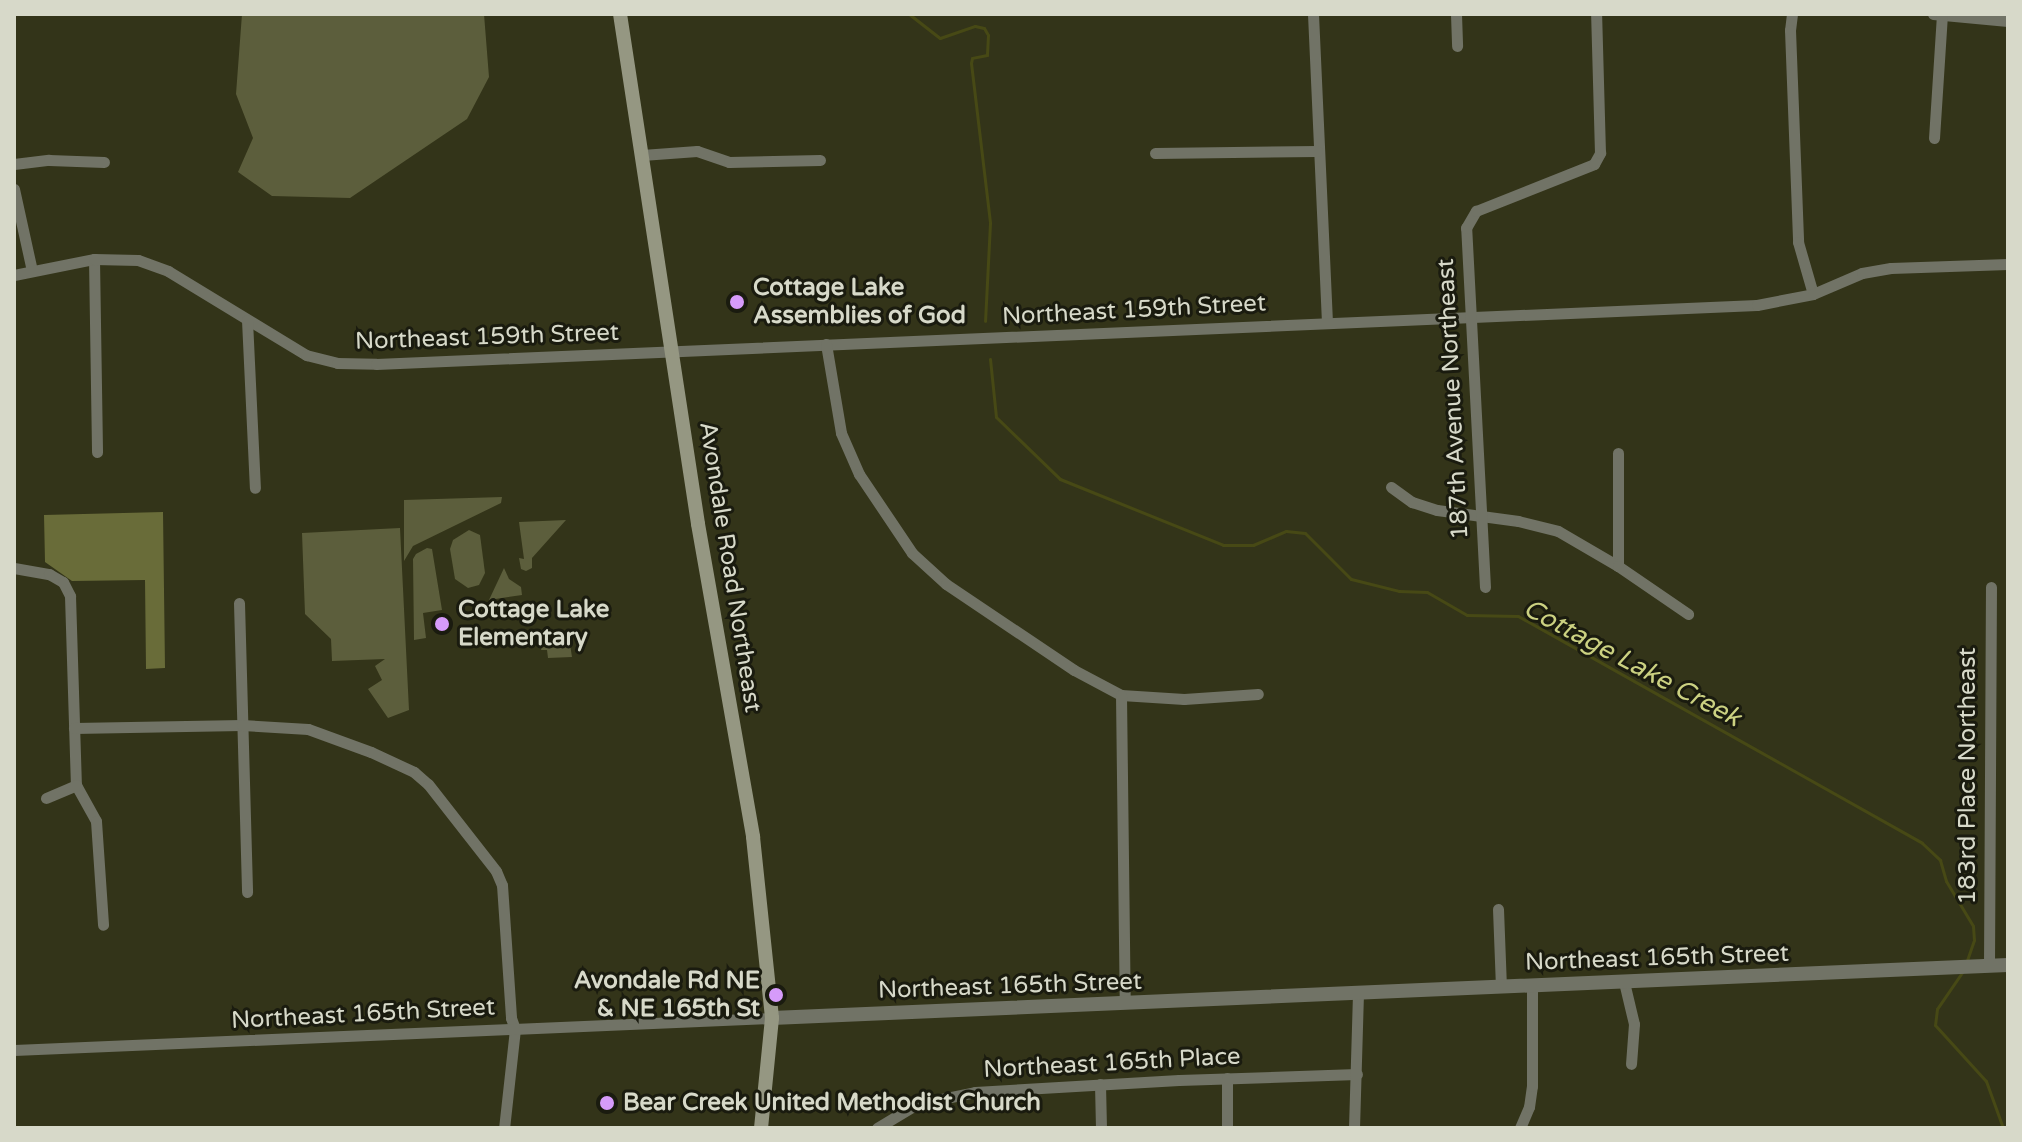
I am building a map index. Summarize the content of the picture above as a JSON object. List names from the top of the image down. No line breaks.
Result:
{"streets":{"main road":["Avondale Road Northeast"],"street":["Northeast 159th Street","187th Avenue Northeast","183rd Place Northeast","Northeast 165th Street","Northeast 165th Place"]},"crossings":[["Northeast 159th Street","187th Avenue Northeast"],["Northeast 159th Street","Avondale Road Northeast"],["Avondale Road Northeast","Northeast 165th Street"],["183rd Place Northeast","Northeast 165th Street"]],"water":["Cottage Lake Creek"],"places":["Cottage Lake Assemblies of God","Cottage Lake Elementary","Avondale Rd NE & NE 165th St","Bear Creek United Methodist Church"]}
